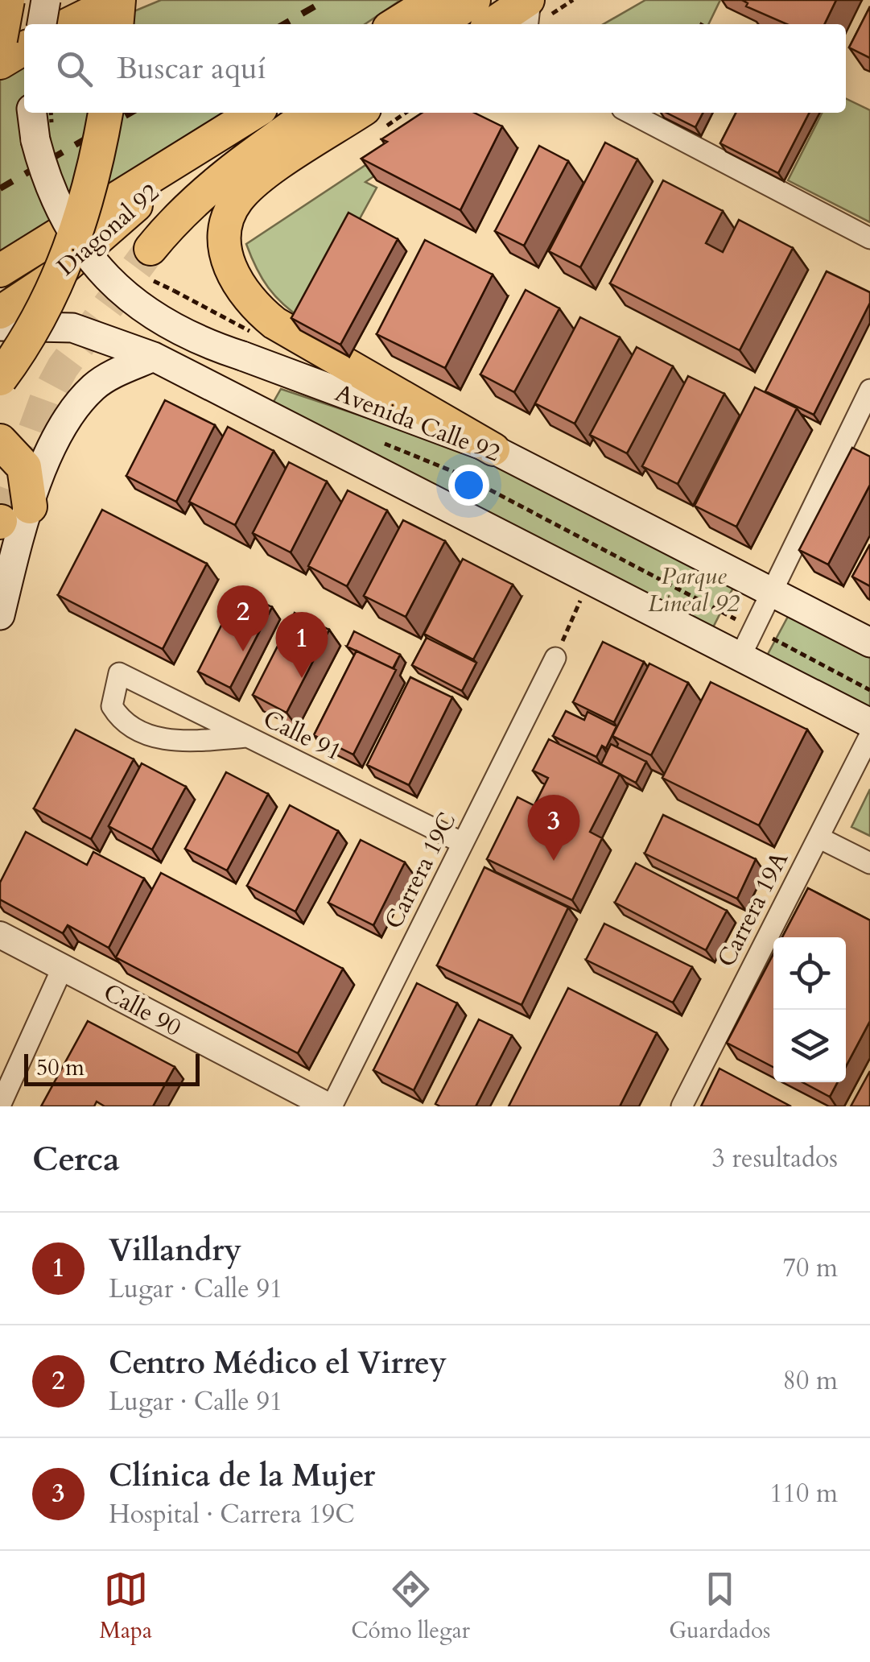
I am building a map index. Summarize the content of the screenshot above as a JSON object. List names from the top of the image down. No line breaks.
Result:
{"streets":{"main road":["Diagonal 92","Avenida Calle 92"],"street":["Calle 91","Carrera 19C","Carrera 19A","Calle 90"]},"crossings":[["Calle 91","Carrera 19C"],["Carrera 19C","Calle 90"]],"parks":["Parque Lineal 92"],"scale_bar":"50 m","page":{"search":"Buscar aquí","pins":["2","1","3"],"scale":"50 m","heading":["Cerca","3 resultados"],"list":[{"mark":"1","name":"Villandry","note":"Lugar · Calle 91","value":"70 m"},{"mark":"2","name":"Centro Médico el Virrey","note":"Lugar · Calle 91","value":"80 m"},{"mark":"3","name":"Clínica de la Mujer","note":"Hospital · Carrera 19C","value":"110 m"}],"nav":["Mapa","Cómo llegar","Guardados"]}}
